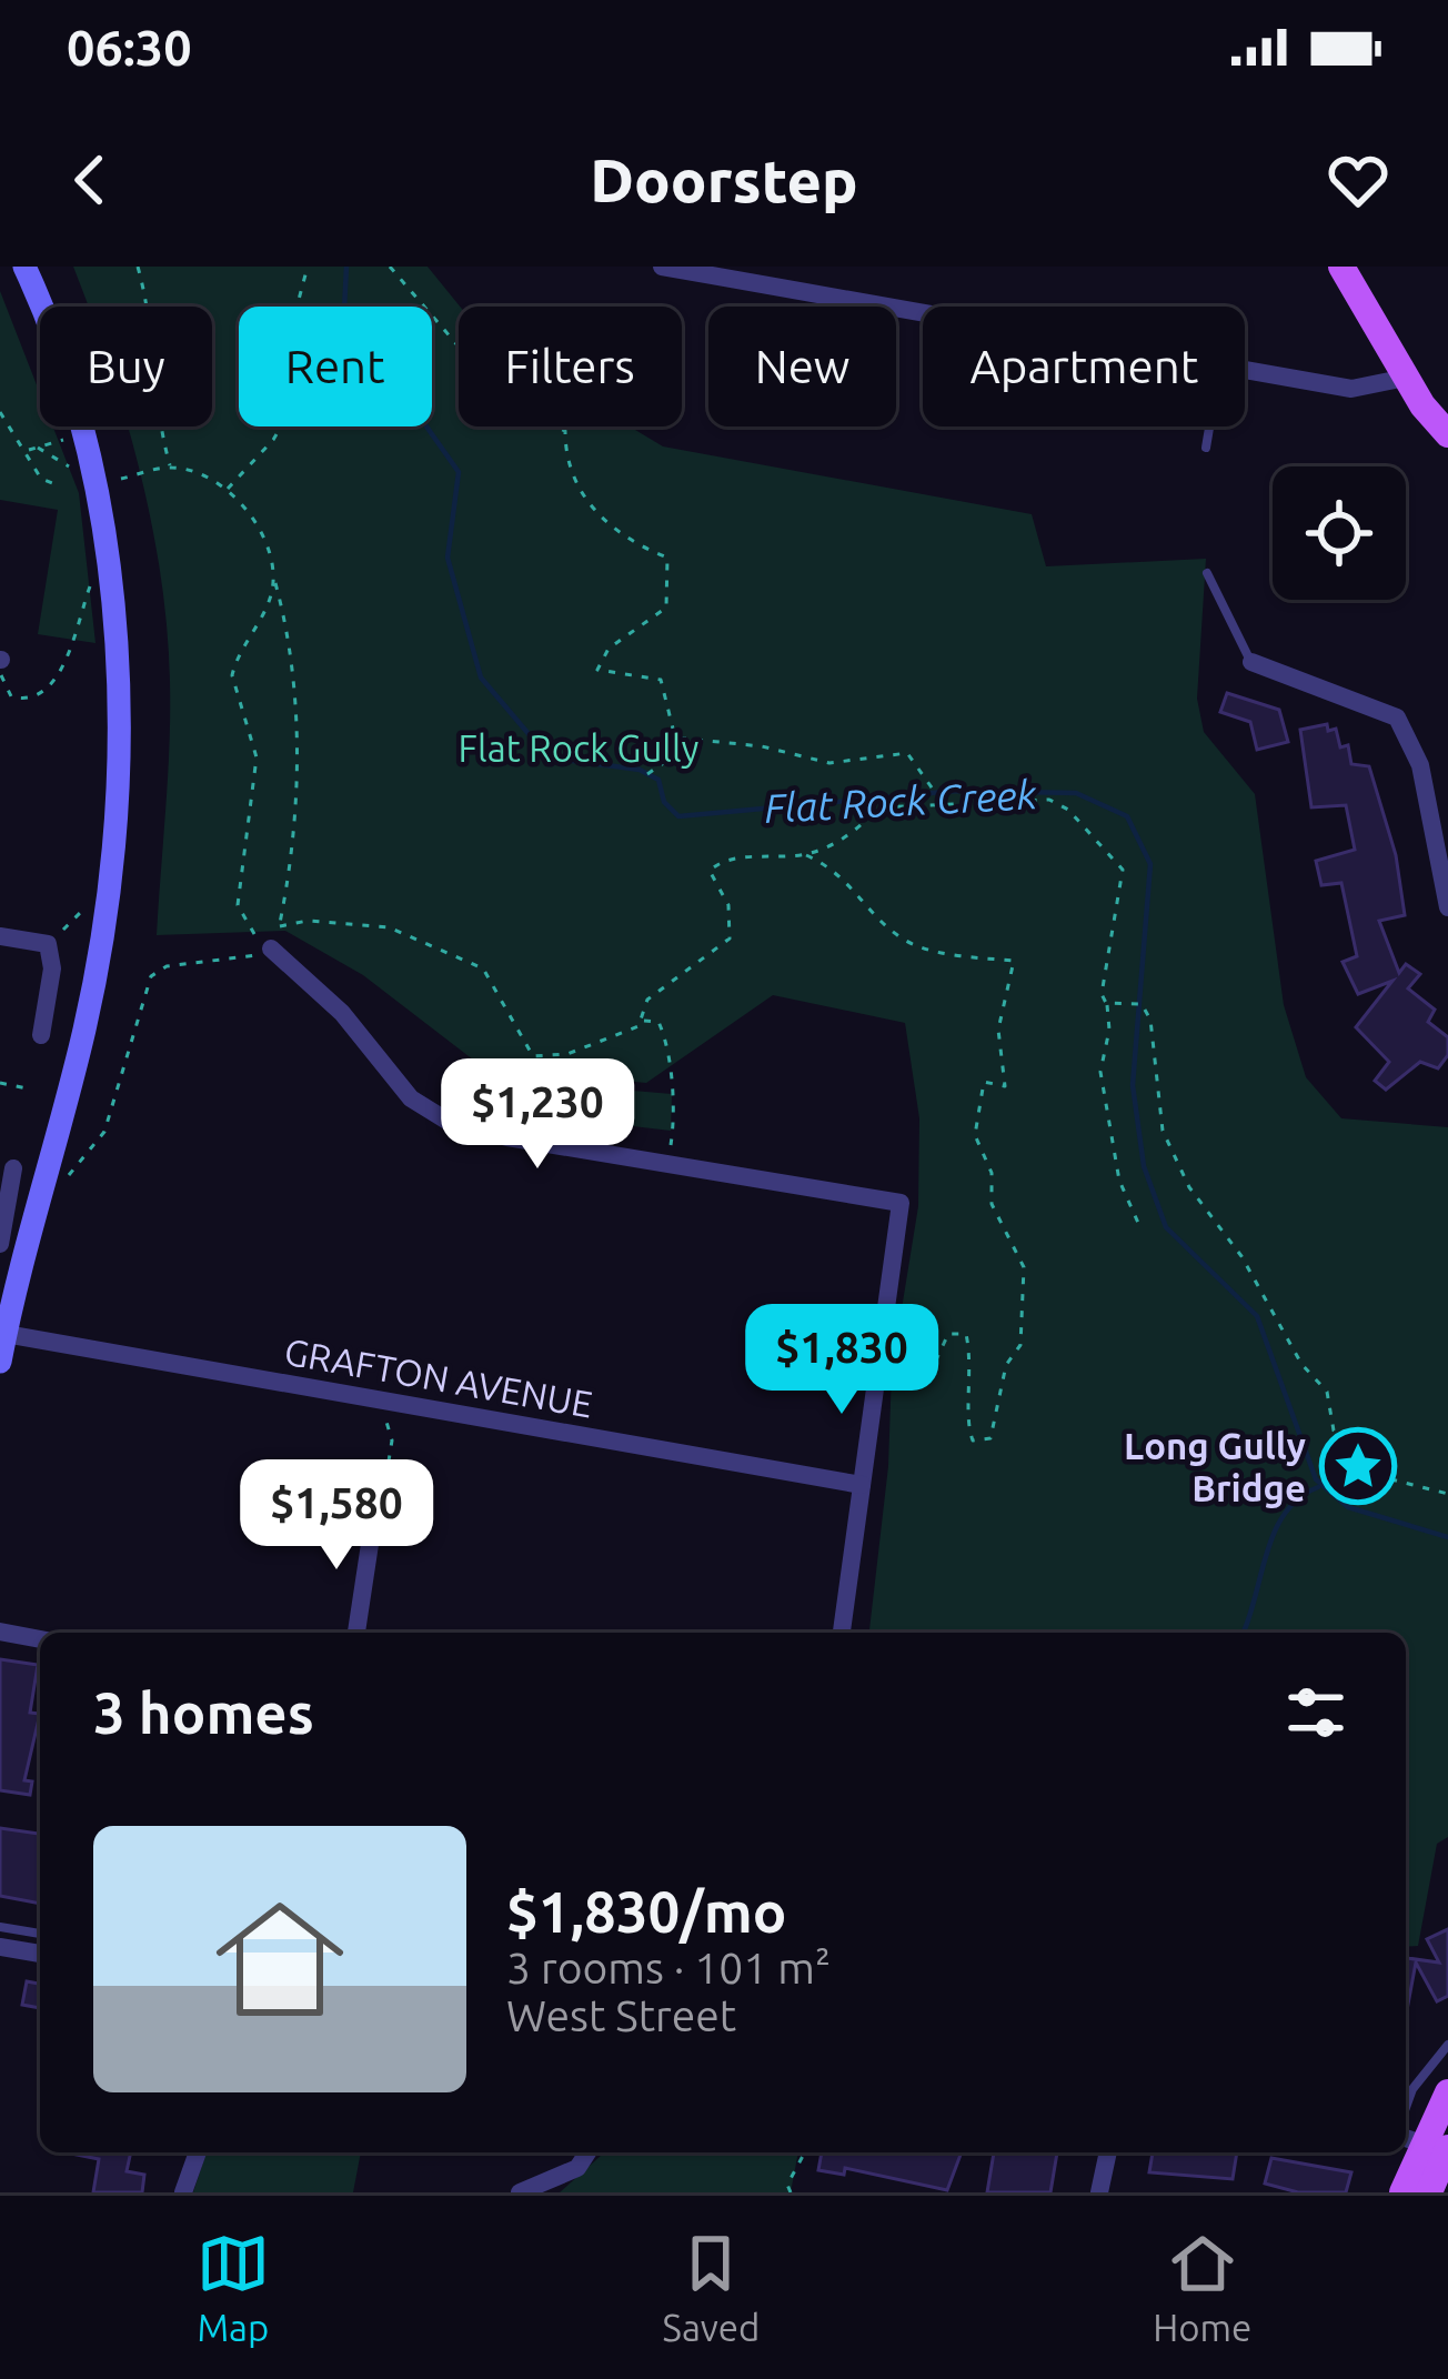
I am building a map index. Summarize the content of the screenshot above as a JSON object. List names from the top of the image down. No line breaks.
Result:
{"streets":{"street":["GRAFTON AVENUE"]},"water":["Flat Rock Creek"],"parks":["Flat Rock Gully"],"places":{"place":["Long Gully Bridge"]},"page":{"status":"06:30","header":"Doorstep","chip":["Buy","Rent","Filters","New","Apartment"],"price":["$1,230","$1,830","$1,580"],"heading":"3 homes","list":[{"name":"$1,830/mo","note":"3 rooms · 101 m² · West Street"}],"tabs":["Map","Saved","Home"]}}
